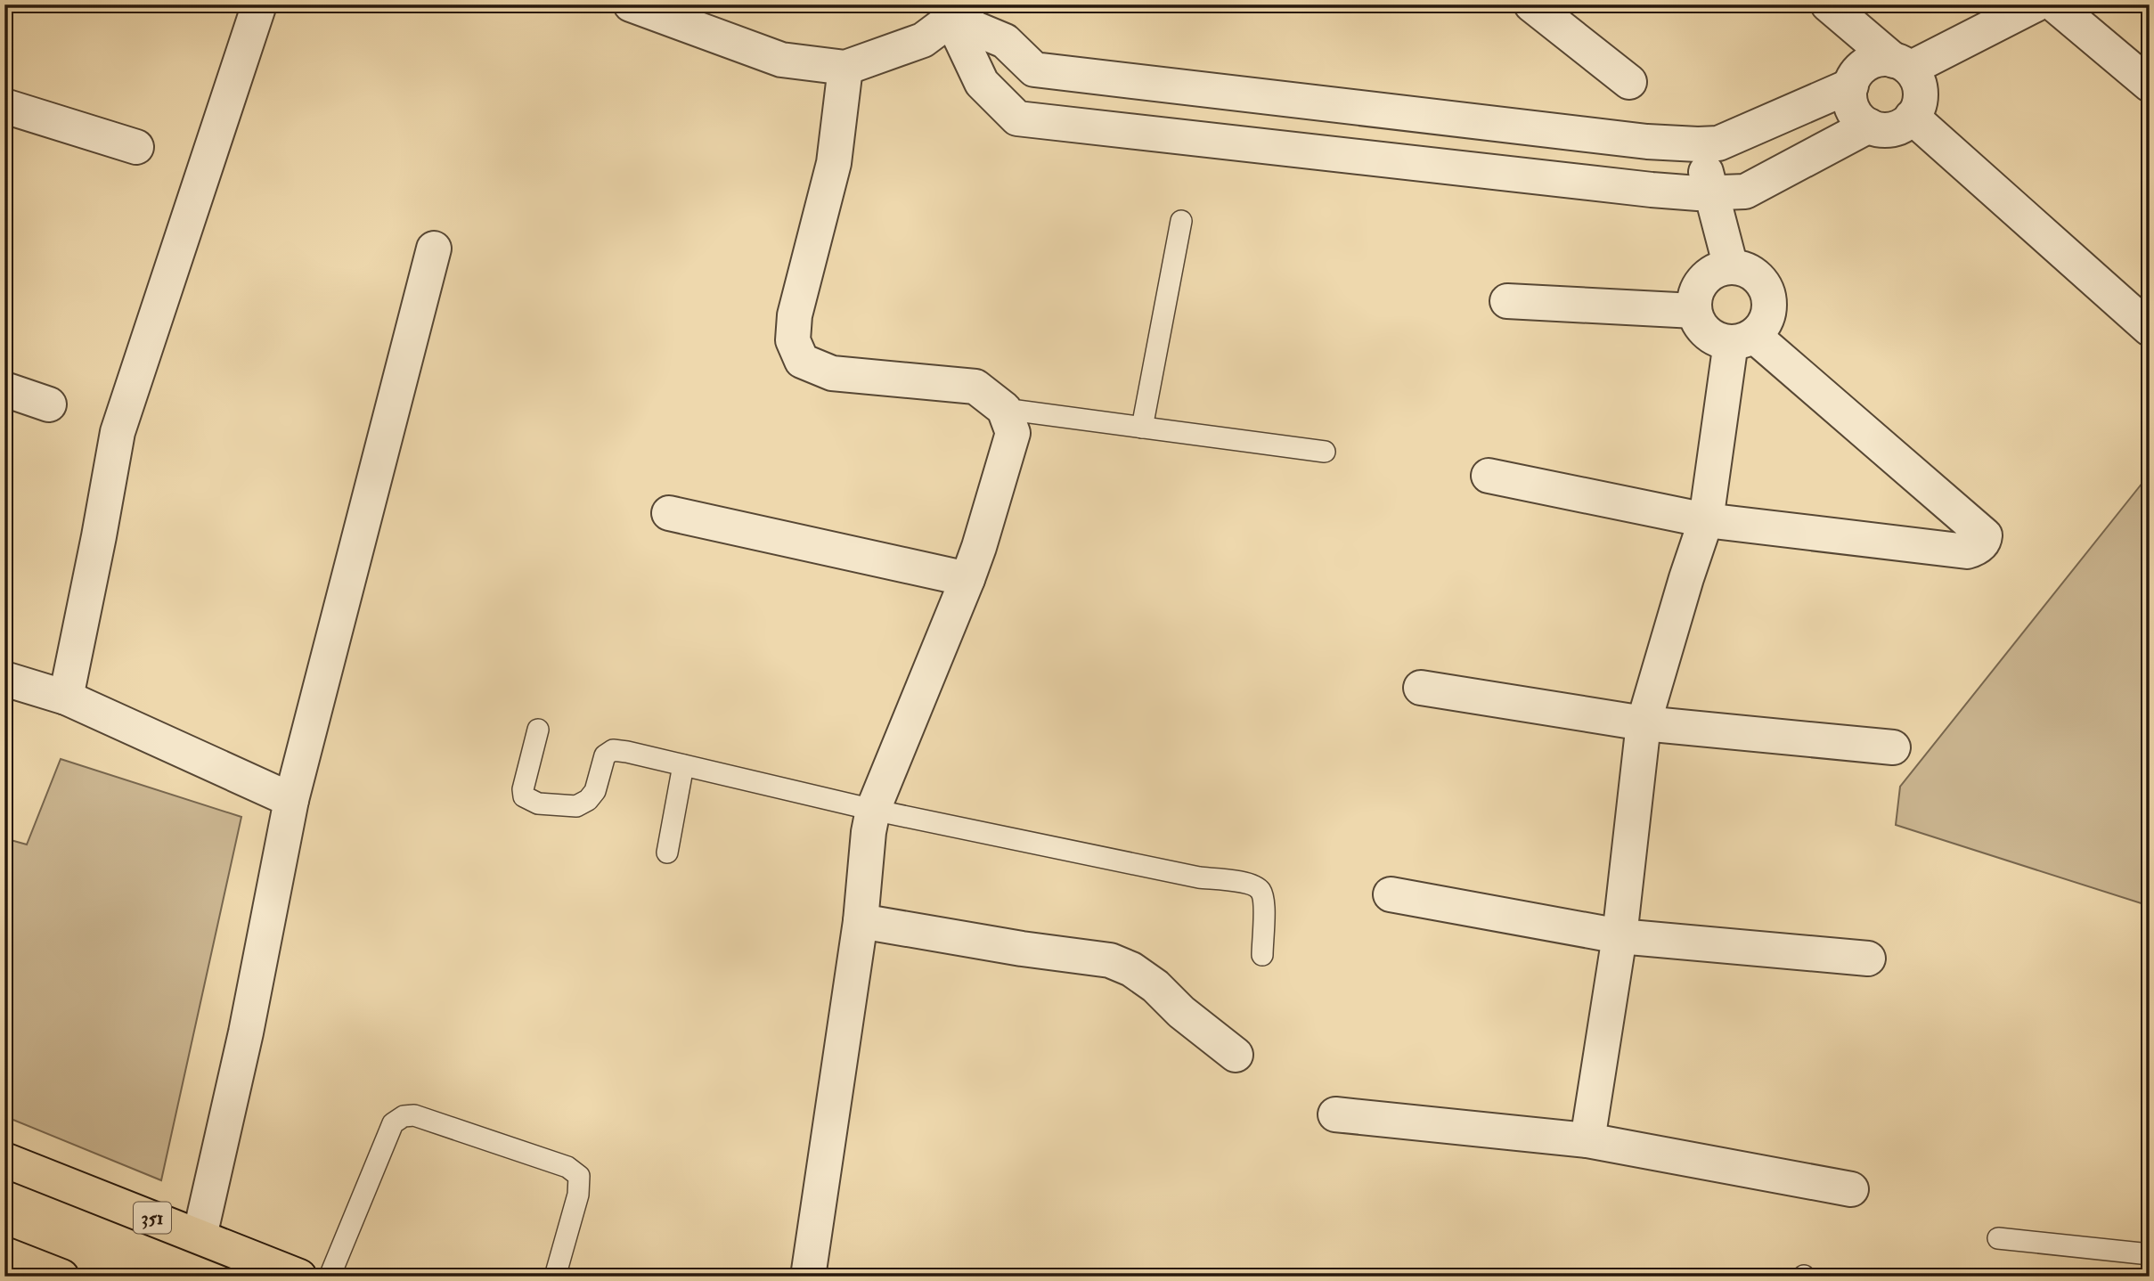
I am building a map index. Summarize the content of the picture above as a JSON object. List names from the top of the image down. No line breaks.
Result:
{"streets":{"main road":["351"]}}
